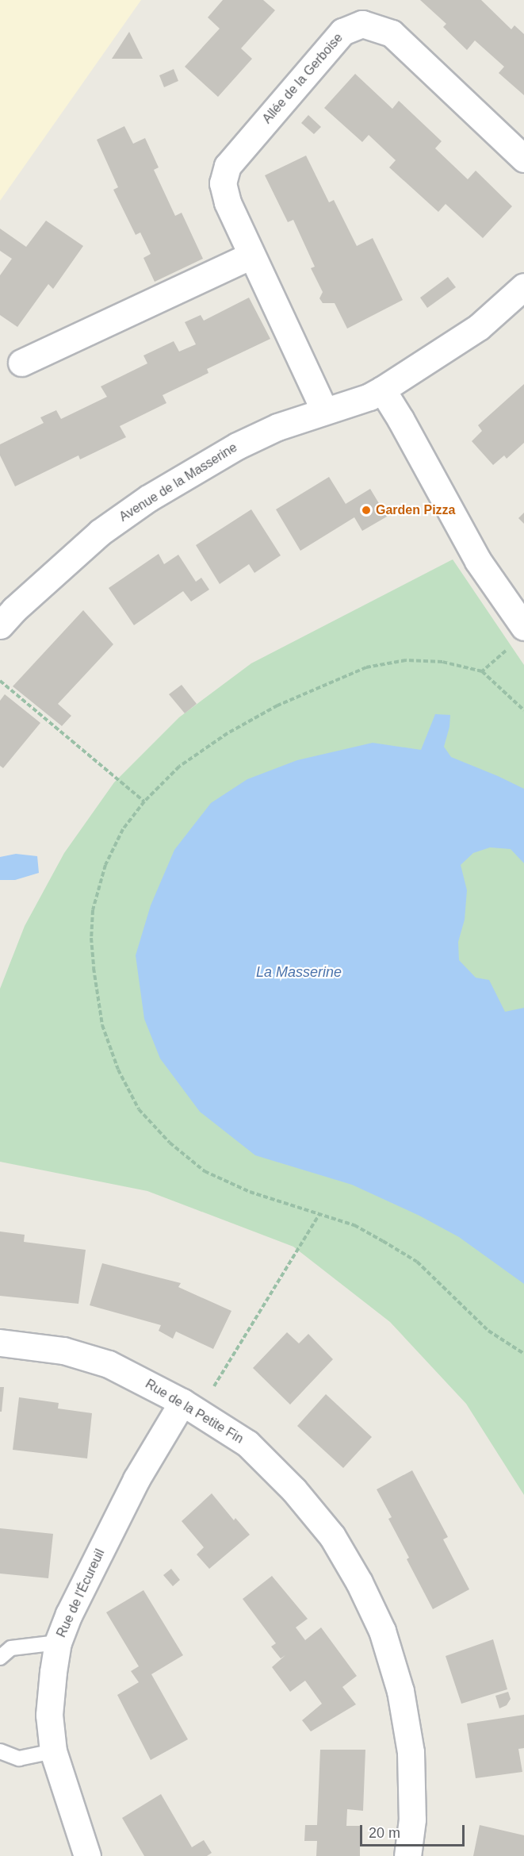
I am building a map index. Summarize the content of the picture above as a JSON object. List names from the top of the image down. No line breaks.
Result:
{"streets":{"street":["Allée de la Gerboise","Avenue de la Masserine","Rue de la Petite Fin","Rue de l'Écureuil"]},"crossings":[["Allée de la Gerboise","Avenue de la Masserine"],["Rue de la Petite Fin","Rue de l'Écureuil"]],"water":["La Masserine"],"places":["Garden Pizza"],"scale_bar":"20 m"}
